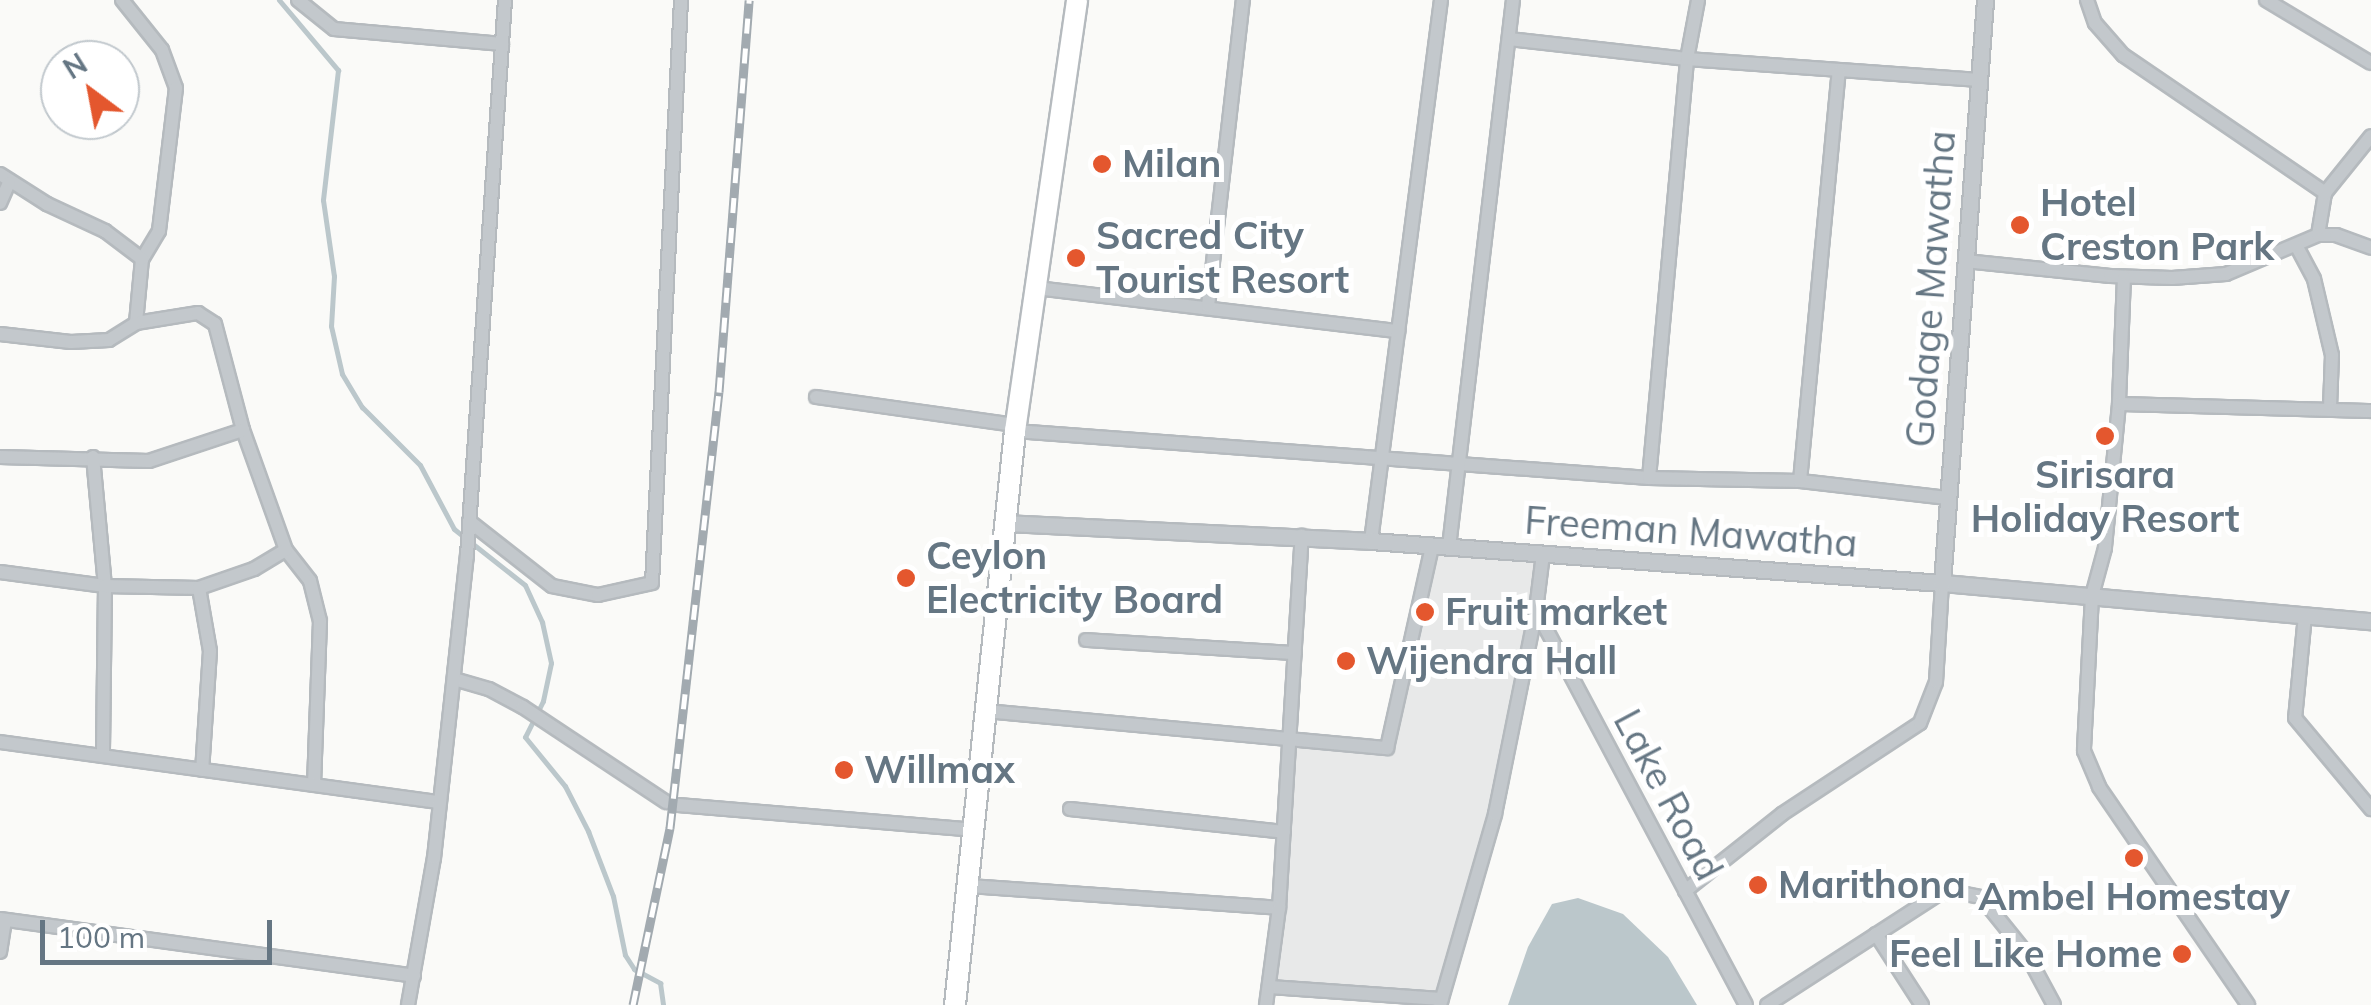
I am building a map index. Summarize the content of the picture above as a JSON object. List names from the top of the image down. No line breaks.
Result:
{"streets":{"street":["Godage Mawatha","Freeman Mawatha","Lake Road"]},"crossings":[["Godage Mawatha","Freeman Mawatha"]],"places":["Milan","Hotel Creston Park","Sacred City Tourist Resort","Sirisara Holiday Resort","Ceylon Electricity Board","Fruit market","Wijendra Hall","Willmax","Ambel Homestay","Marithona","Feel Like Home"],"scale_bar":"100 m","north":"top left"}
